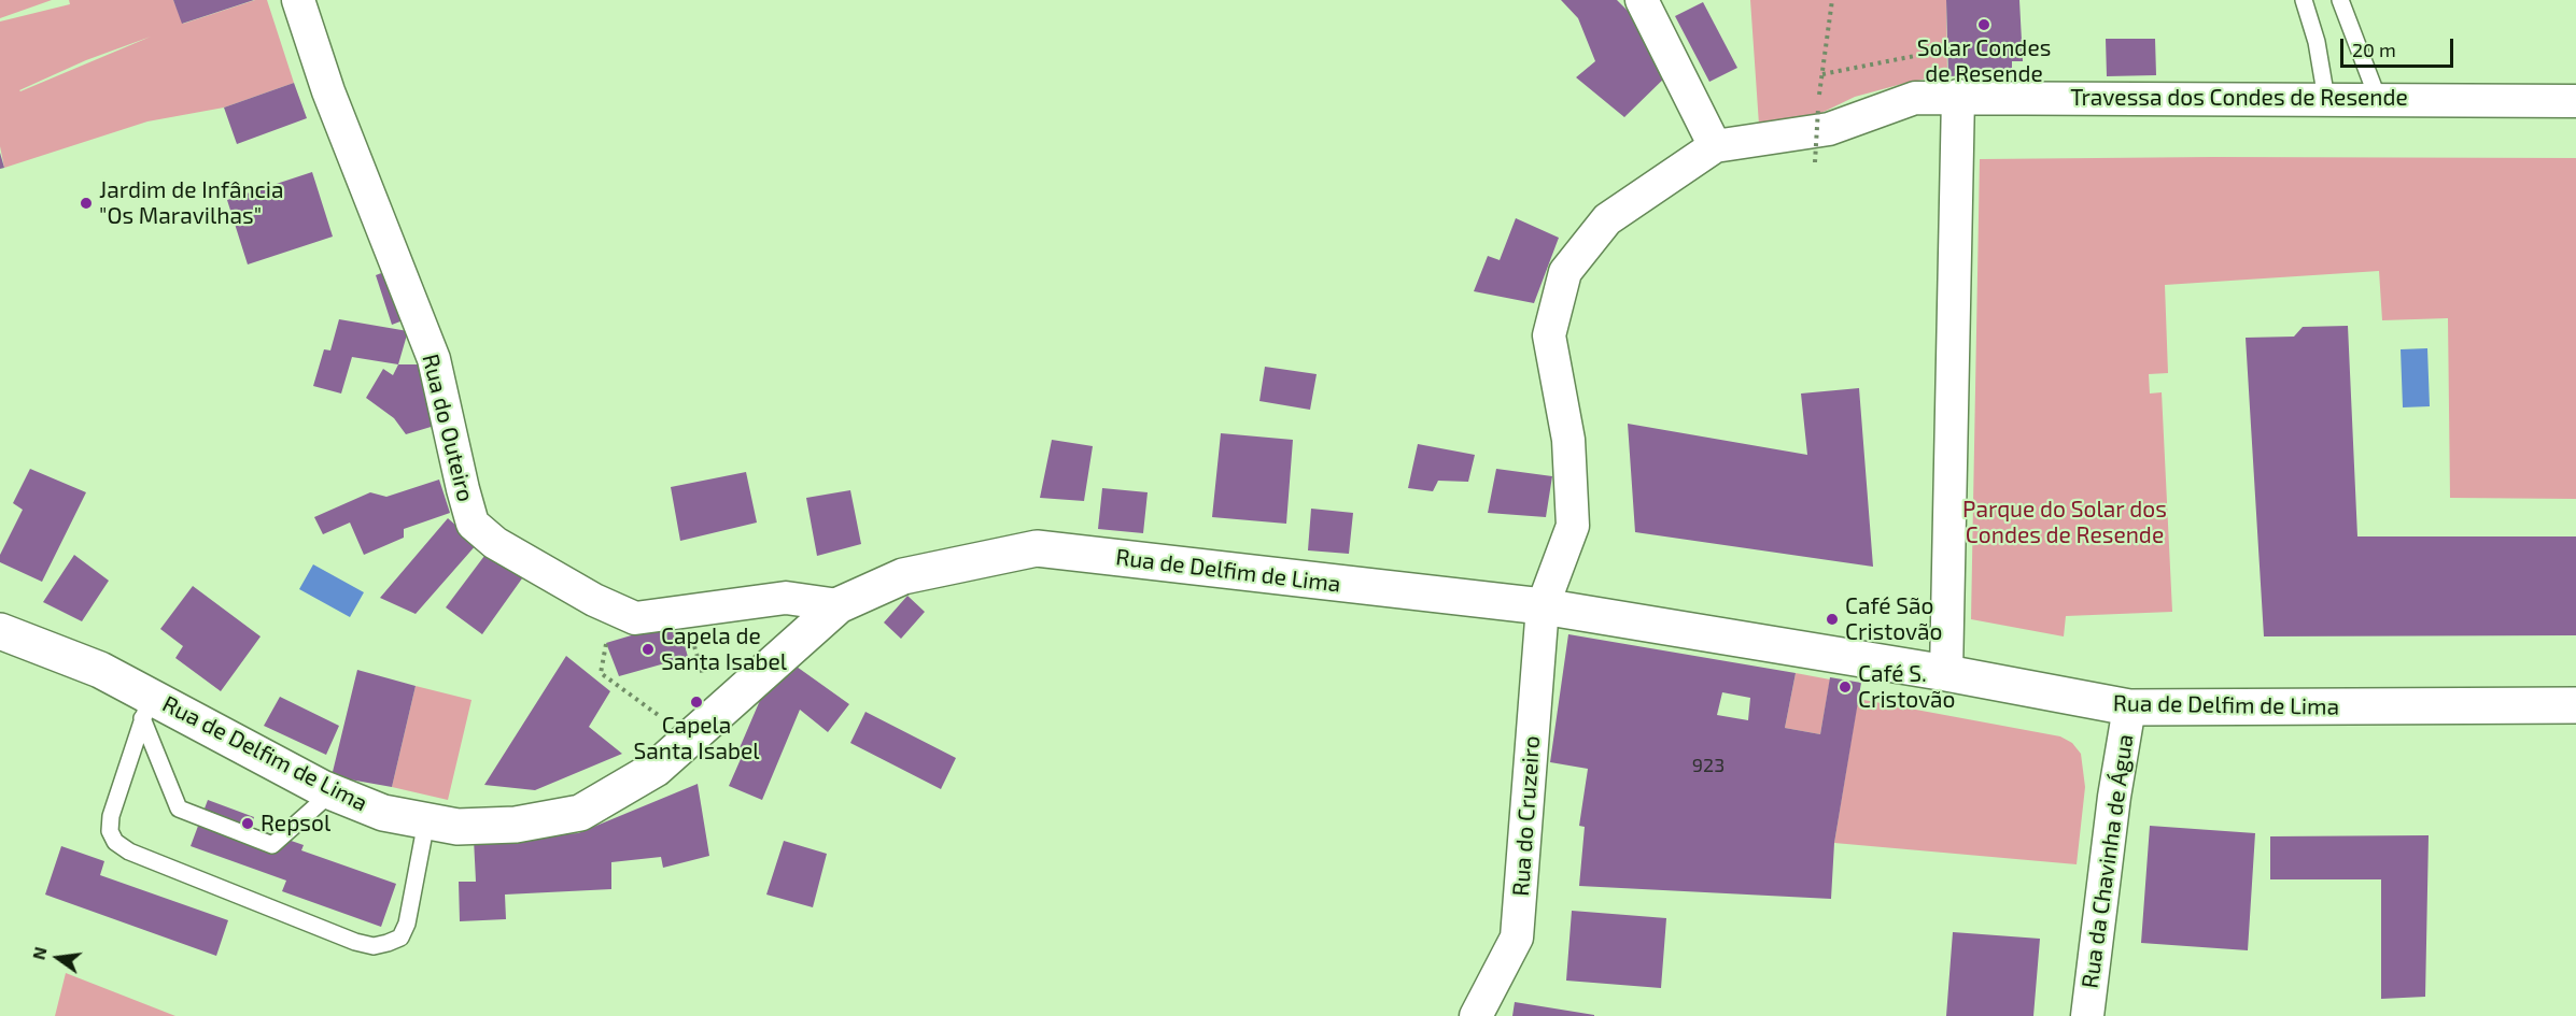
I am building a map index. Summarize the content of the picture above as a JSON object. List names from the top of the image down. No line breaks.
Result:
{"streets":{"main road":["Rua de Delfim de Lima"],"street":["Travessa dos Condes de Resende","Rua do Outeiro","Rua do Cruzeiro","Rua da Chavinha de Água"]},"crossings":[["Travessa dos Condes de Resende","Rua do Cruzeiro"],["Rua do Outeiro","Rua de Delfim de Lima"],["Rua de Delfim de Lima","Rua do Cruzeiro"],["Rua de Delfim de Lima","Rua da Chavinha de Água"]],"parks":["Parque do Solar dos Condes de Resende"],"places":["Solar Condes de Resende","Jardim de Infância \"Os Maravilhas\"","Café São Cristovão","Capela de Santa Isabel","Café S. Cristovão","Capela Santa Isabel","Repsol"],"house_numbers":["923"],"scale_bar":"20 m","north":"left"}
